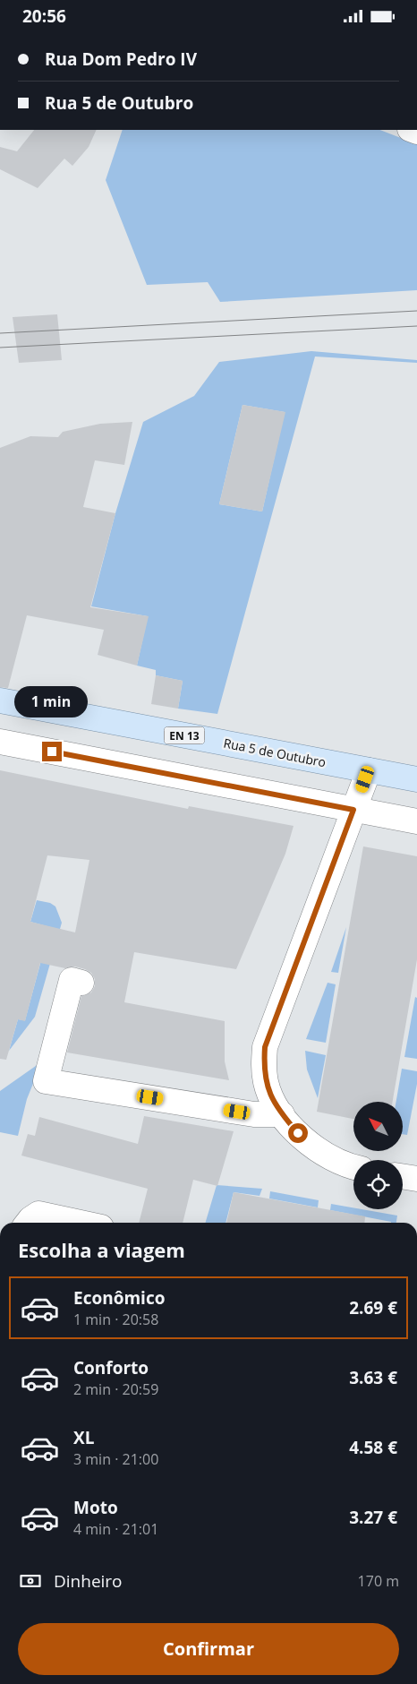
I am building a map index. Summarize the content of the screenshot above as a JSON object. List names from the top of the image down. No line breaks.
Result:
{"streets":{"main road":["EN 13","Rua 5 de Outubro"]},"north":"top left","page":{"status":"20:56","banner":["Rua Dom Pedro IV","Rua 5 de Outubro"],"bubble":"1 min","heading":"Escolha a viagem","list":[{"name":"Econômico","note":"1 min · 20:58","value":"2.69 €"},{"name":"Conforto","note":"2 min · 20:59","value":"3.63 €"},{"name":"XL","note":"3 min · 21:00","value":"4.58 €"},{"name":"Moto","note":"4 min · 21:01","value":"3.27 €"}],"pay":["Dinheiro","170 m"],"buttons":"Confirmar"}}
